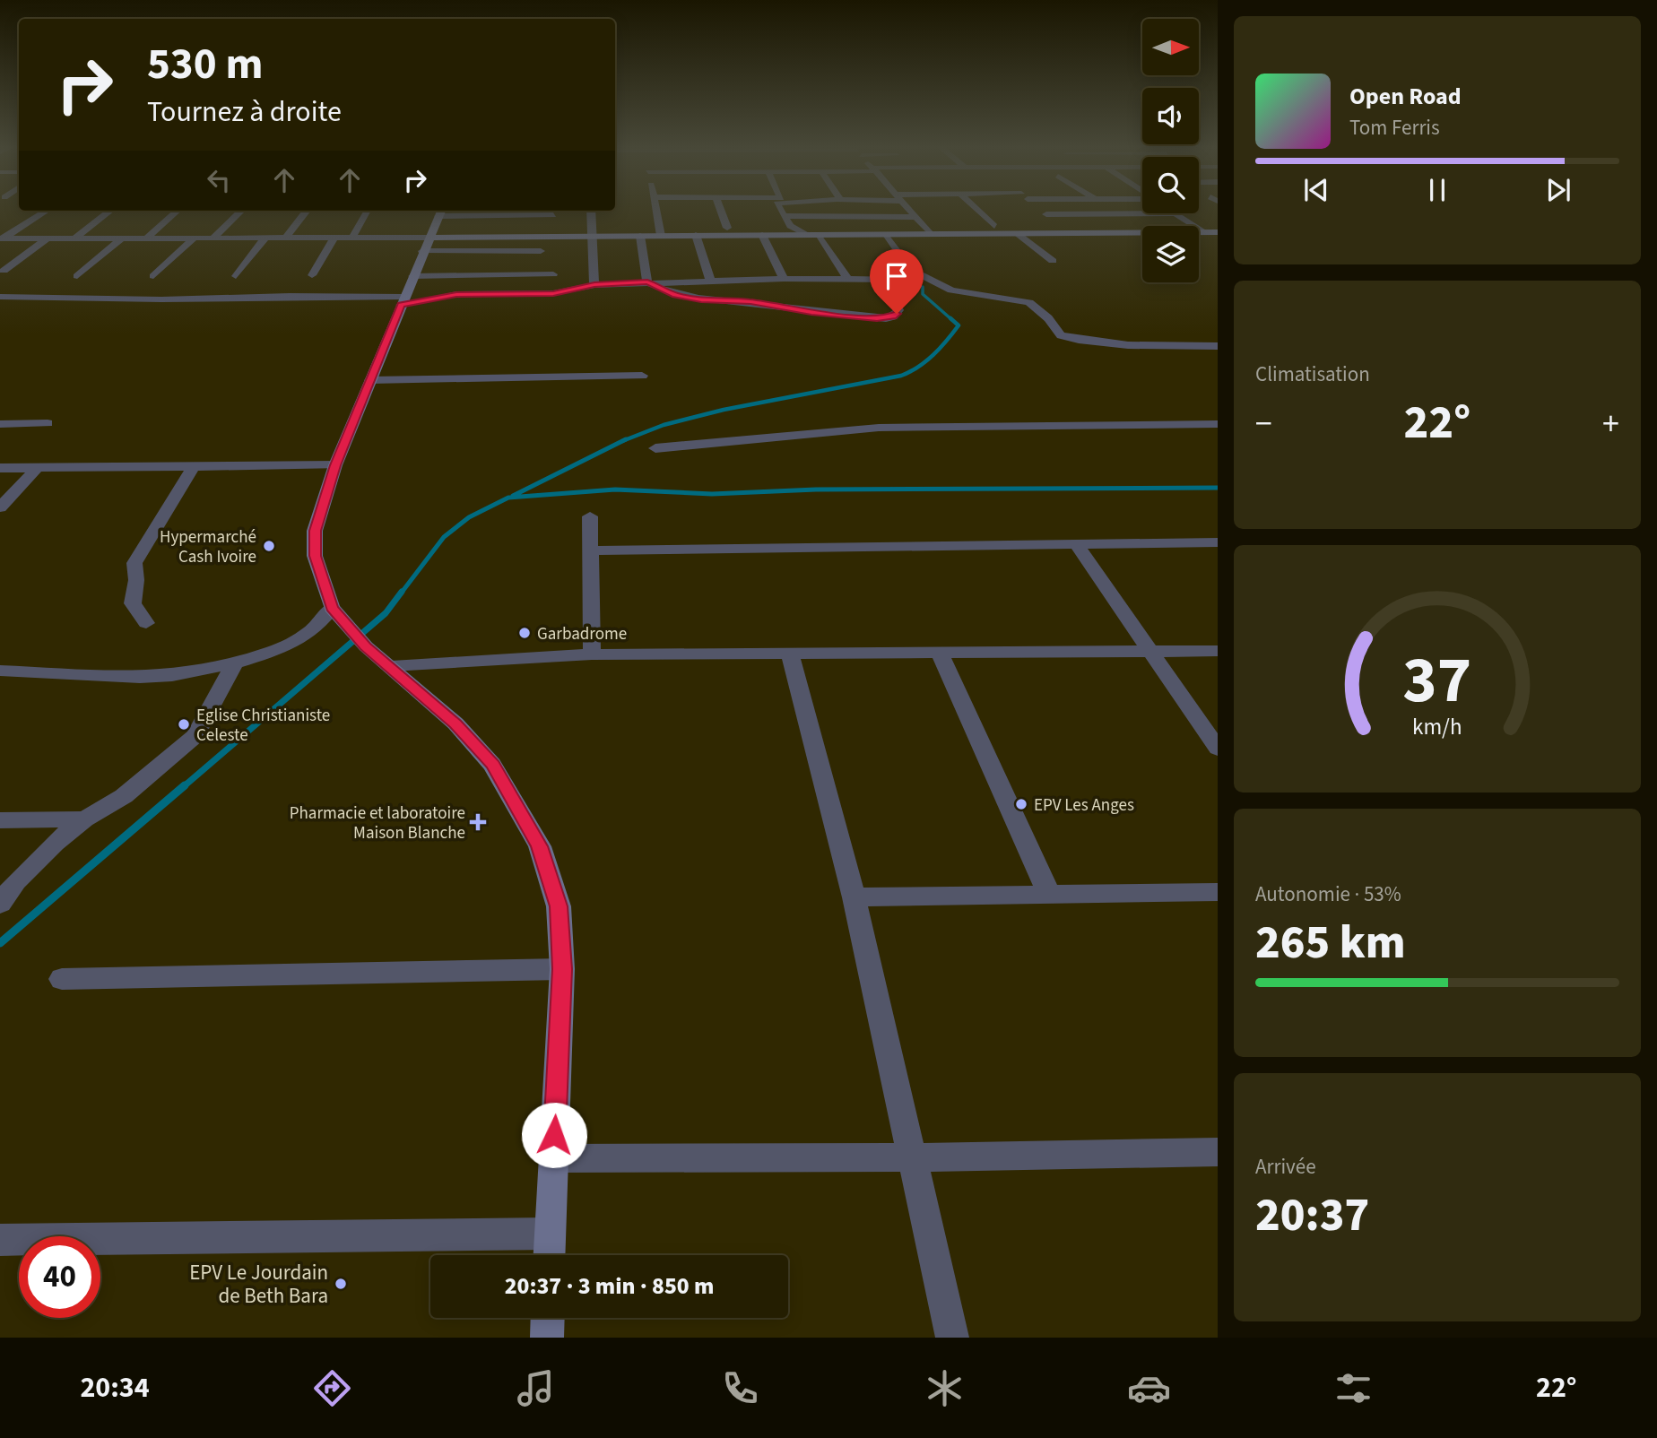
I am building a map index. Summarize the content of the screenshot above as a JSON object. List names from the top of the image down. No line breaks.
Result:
{"places":{"other":["Hypermarché Cash Ivoire","Garbadrome","Eglise Christianiste Celeste","EPV Les Anges","EPV Le Jourdain de Beth Bara"],"health":["Pharmacie et laboratoire Maison Blanche"]},"north":"right","page":{"turn":["530 m","Tournez à droite"],"song":["Open Road","Tom Ferris"],"tile":["Climatisation",["Autonomie · 53%","265 km"],["Arrivée","20:37"]],"heat":["−","22°","+"],"limit":"40","trip":"20:37 · 3 min · 850 m","tabs":["20:34","22°"],"gauge":["37","km/h"]}}
